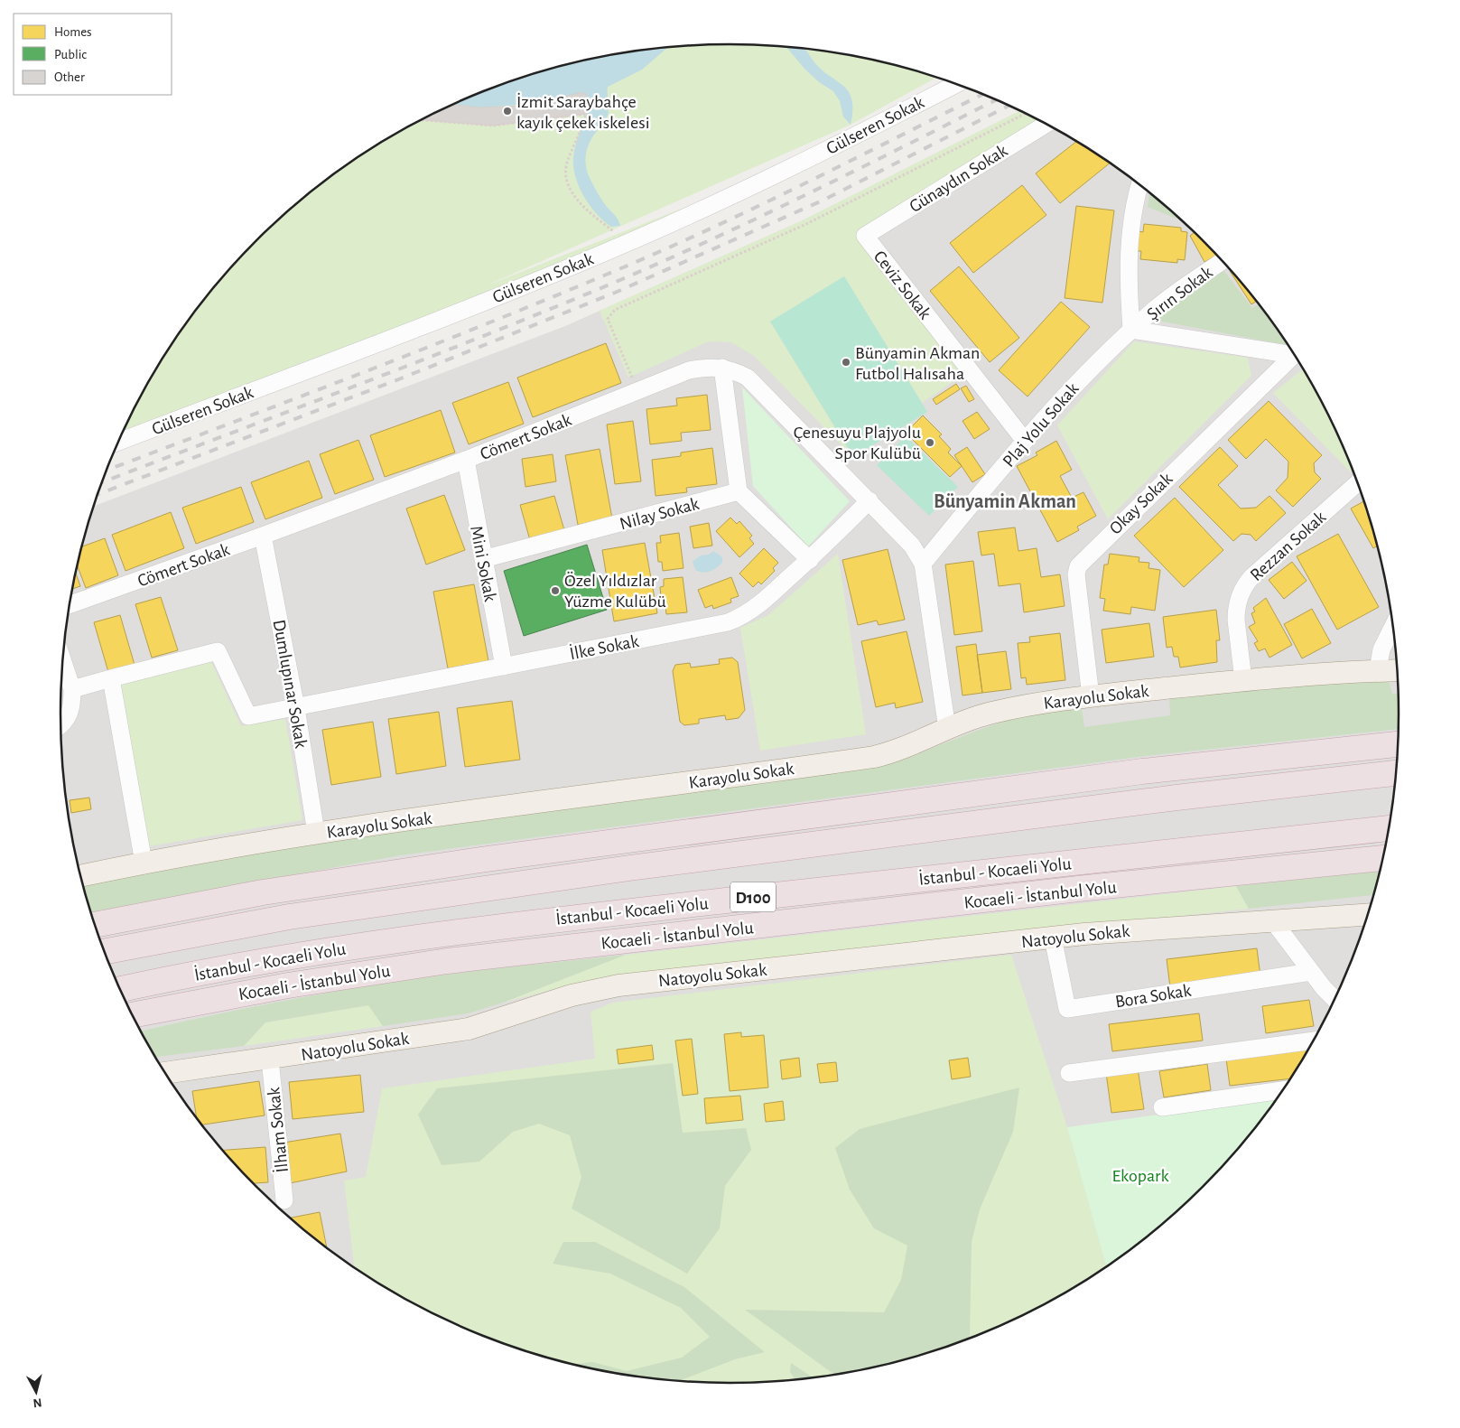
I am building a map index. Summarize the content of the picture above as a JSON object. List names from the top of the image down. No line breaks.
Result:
{"streets":{"highway":["İstanbul - Kocaeli Yolu","Kocaeli - İstanbul Yolu","D100"],"main road":["Karayolu Sokak","Natoyolu Sokak"],"street":["Gülseren Sokak","Günaydın Sokak","Ceviz Sokak","Şırın Sokak","Plaj Yolu Sokak","Cömert Sokak","Okay Sokak","Nilay Sokak","Rezzan Sokak","Mini Sokak","İlke Sokak","Dumlupınar Sokak","Bora Sokak","İlham Sokak"]},"crossings":[["Günaydın Sokak","Ceviz Sokak"],["Ceviz Sokak","Plaj Yolu Sokak"],["Şırın Sokak","Plaj Yolu Sokak"],["Plaj Yolu Sokak","Cömert Sokak"],["Cömert Sokak","Mini Sokak"],["Cömert Sokak","İlke Sokak"],["Cömert Sokak","Dumlupınar Sokak"],["Okay Sokak","Karayolu Sokak"],["Nilay Sokak","Mini Sokak"],["Rezzan Sokak","Karayolu Sokak"],["Mini Sokak","İlke Sokak"],["İlke Sokak","Dumlupınar Sokak"],["Dumlupınar Sokak","Karayolu Sokak"],["Natoyolu Sokak","Bora Sokak"],["Natoyolu Sokak","İlham Sokak"]],"districts":["Bünyamin Akman"],"parks":["Ekopark"],"places":["İzmit Saraybahçe kayık çekek iskelesi","Bünyamin Akman Futbol Halısaha","Çenesuyu Plajyolu Spor Kulübü","Özel Yıldızlar Yüzme Kulübü"],"legend":["Homes","Public","Other"],"north":"bottom"}
